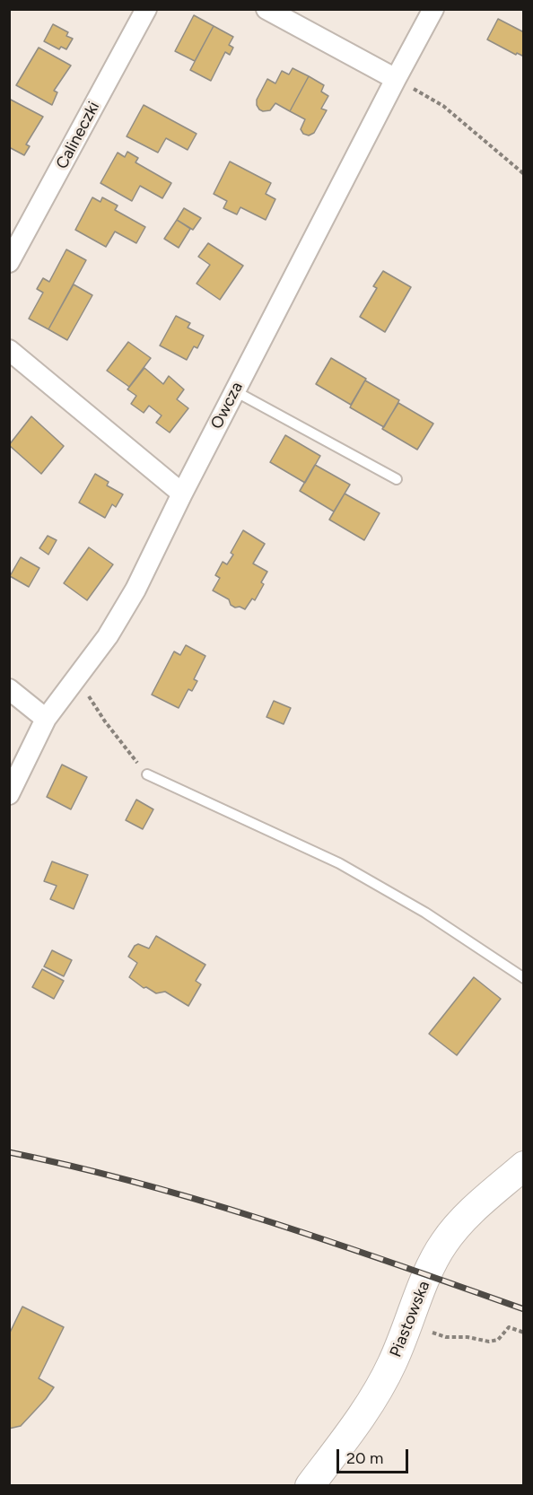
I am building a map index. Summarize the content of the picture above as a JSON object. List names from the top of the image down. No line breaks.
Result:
{"streets":{"street":["Calineczki","Owcza","Piastowska"]},"scale_bar":"20 m"}
